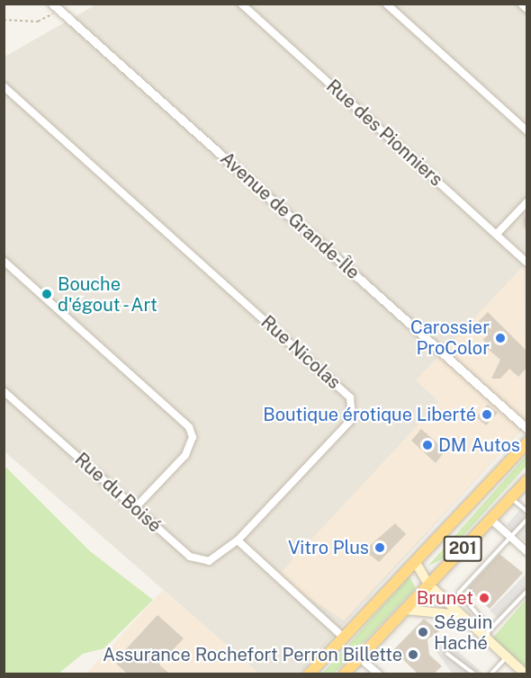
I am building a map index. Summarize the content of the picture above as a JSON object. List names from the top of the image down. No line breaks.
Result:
{"streets":{"highway":["201"],"street":["Rue des Pionniers","Avenue de Grande-Île","Rue Nicolas","Rue du Boisé"]},"crossings":[["Rue Nicolas","Rue du Boisé"]],"places":["Bouche d'égout - Art","Carossier ProColor","Boutique érotique Liberté","DM Autos","Vitro Plus","Brunet","Séguin Haché","Assurance Rochefort Perron Billette"]}
